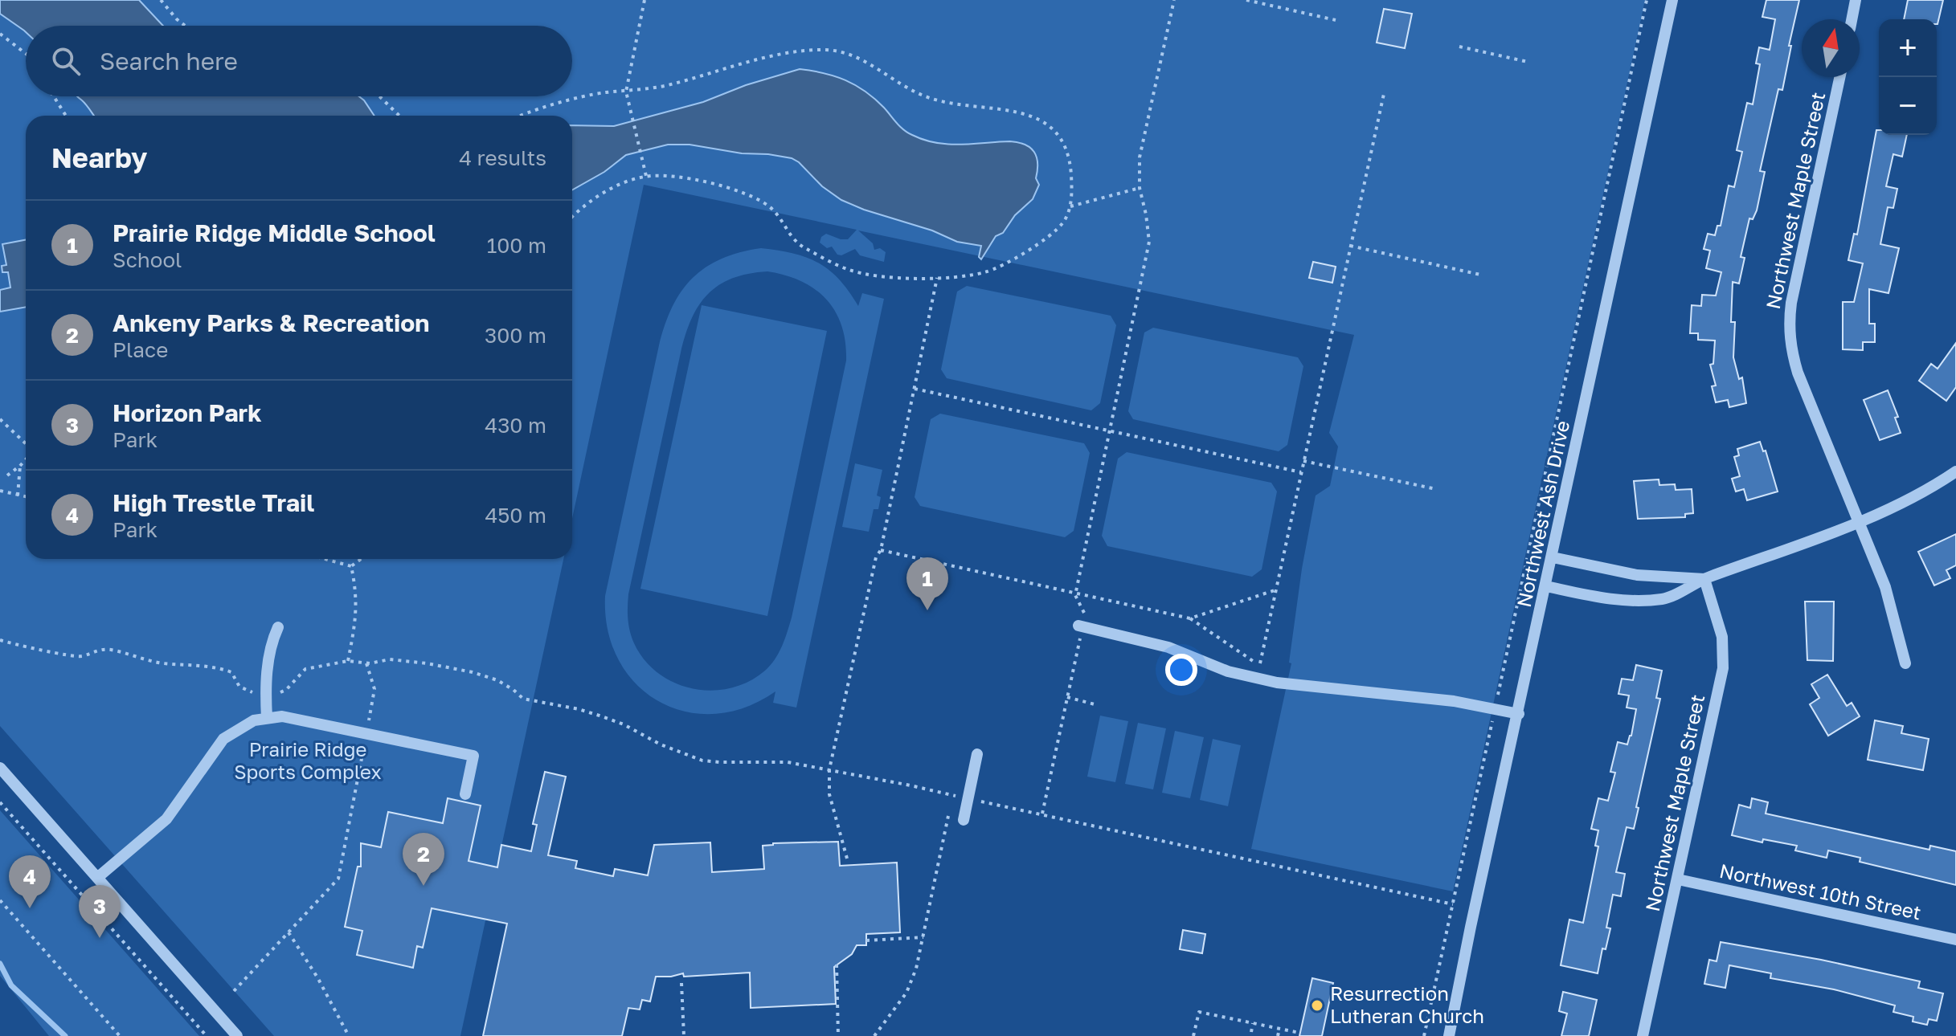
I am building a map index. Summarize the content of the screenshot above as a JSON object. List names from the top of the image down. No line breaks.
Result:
{"streets":{"street":["Northwest Maple Street","Northwest Ash Drive","Northwest 10th Street"]},"crossings":[["Northwest Maple Street","Northwest 10th Street"]],"parks":["Prairie Ridge Sports Complex"],"places":["Resurrection Lutheran Church"],"north":"top","page":{"map_buttons":["+","−"],"search":"Search here","heading":["Nearby","4 results"],"list":[{"mark":"1","name":"Prairie Ridge Middle School","note":"School","value":"100 m"},{"mark":"2","name":"Ankeny Parks & Recreation","note":"Place","value":"300 m"},{"mark":"3","name":"Horizon Park","note":"Park","value":"430 m"},{"mark":"4","name":"High Trestle Trail","note":"Park","value":"450 m"}],"pins":["1","2","4","3"]}}
